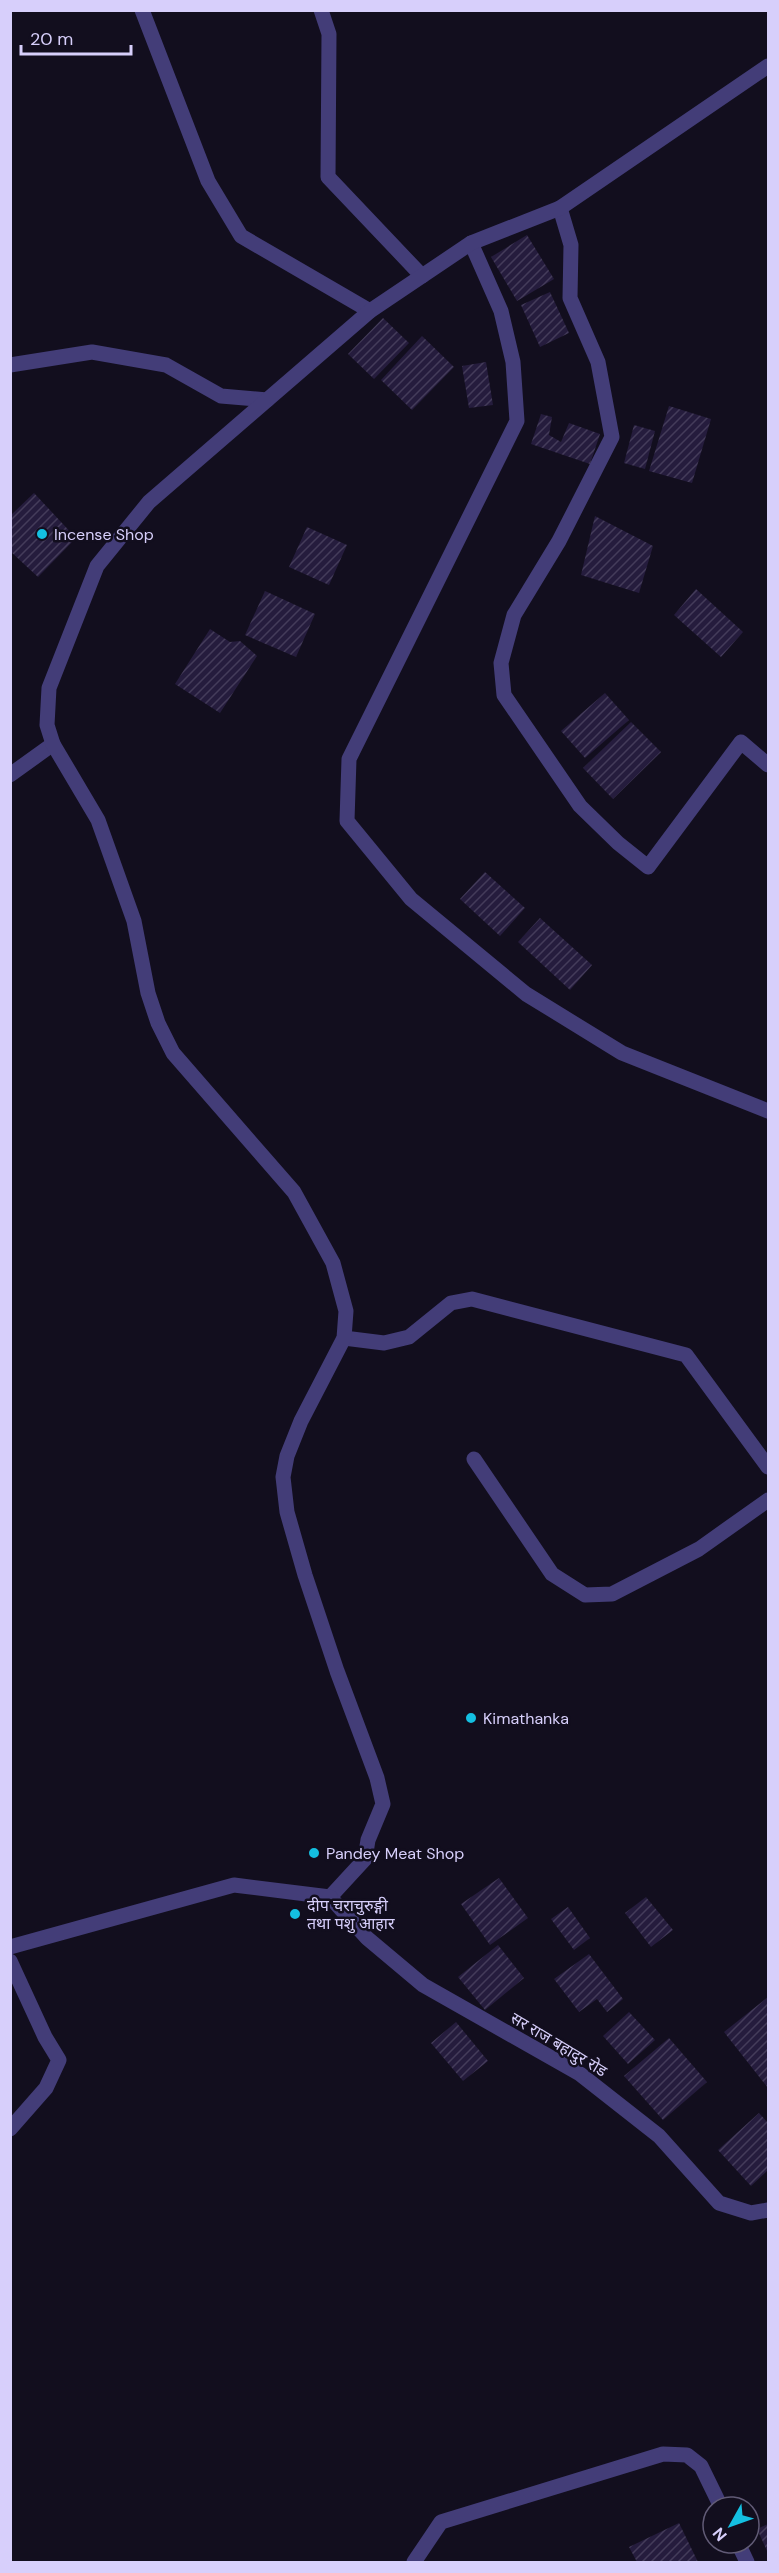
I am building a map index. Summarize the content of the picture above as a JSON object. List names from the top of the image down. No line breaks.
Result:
{"streets":{"street":["सर राज बहादुर रोड"]},"places":["Incense Shop","Kimathanka","Pandey Meat Shop","दीप चराचुरुङ्गी तथा पशु आहार"],"scale_bar":"20 m","north":"bottom left"}
